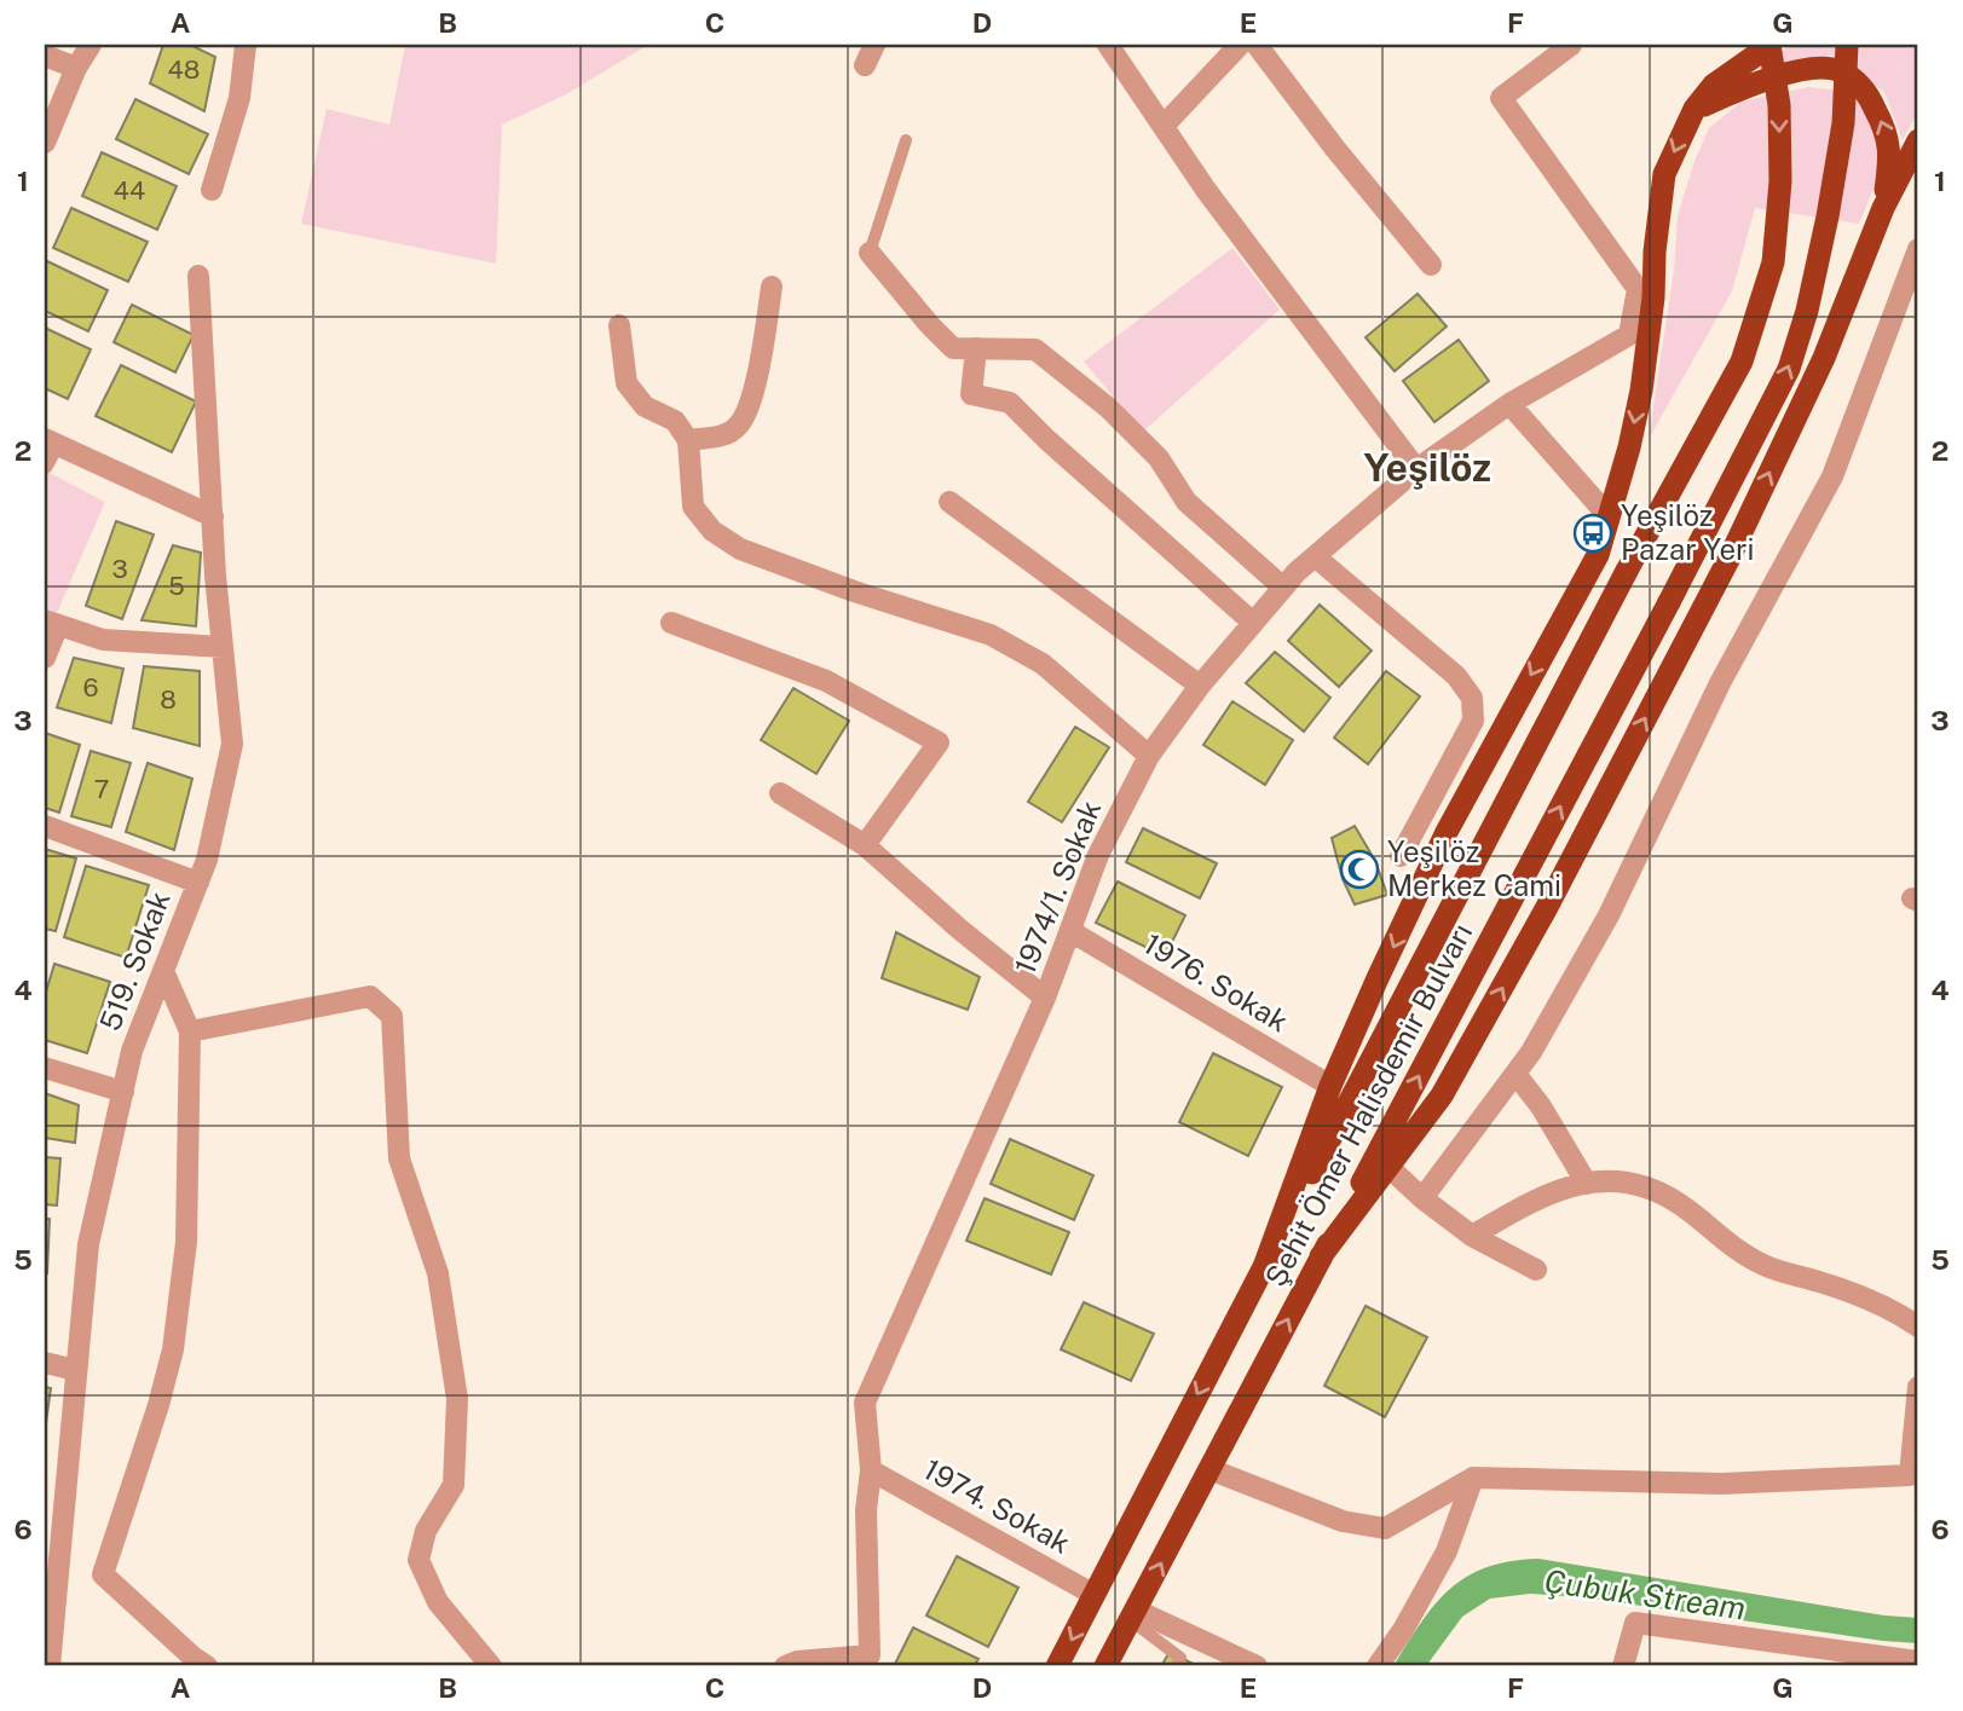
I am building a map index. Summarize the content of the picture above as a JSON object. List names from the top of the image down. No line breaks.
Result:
{"streets":{"highway":["Şehit Ömer Halisdemir Bulvarı"],"street":["1974/1. Sokak","519. Sokak","1976. Sokak","1974. Sokak"]},"crossings":[["1974/1. Sokak","1976. Sokak"],["1974/1. Sokak","1974. Sokak"],["1976. Sokak","Şehit Ömer Halisdemir Bulvarı"],["Şehit Ömer Halisdemir Bulvarı","1974. Sokak"]],"districts":["Yeşilöz"],"water":["Çubuk Stream"],"places":{"bus stop":["Yeşilöz Pazar Yeri"],"mosque":["Yeşilöz Merkez Cami"]},"house_numbers":["48","44","3","5","6","8","7"],"grid":{"columns":["A","B","C","D","E","F","G"],"rows":["1","2","3","4","5","6"]}}
